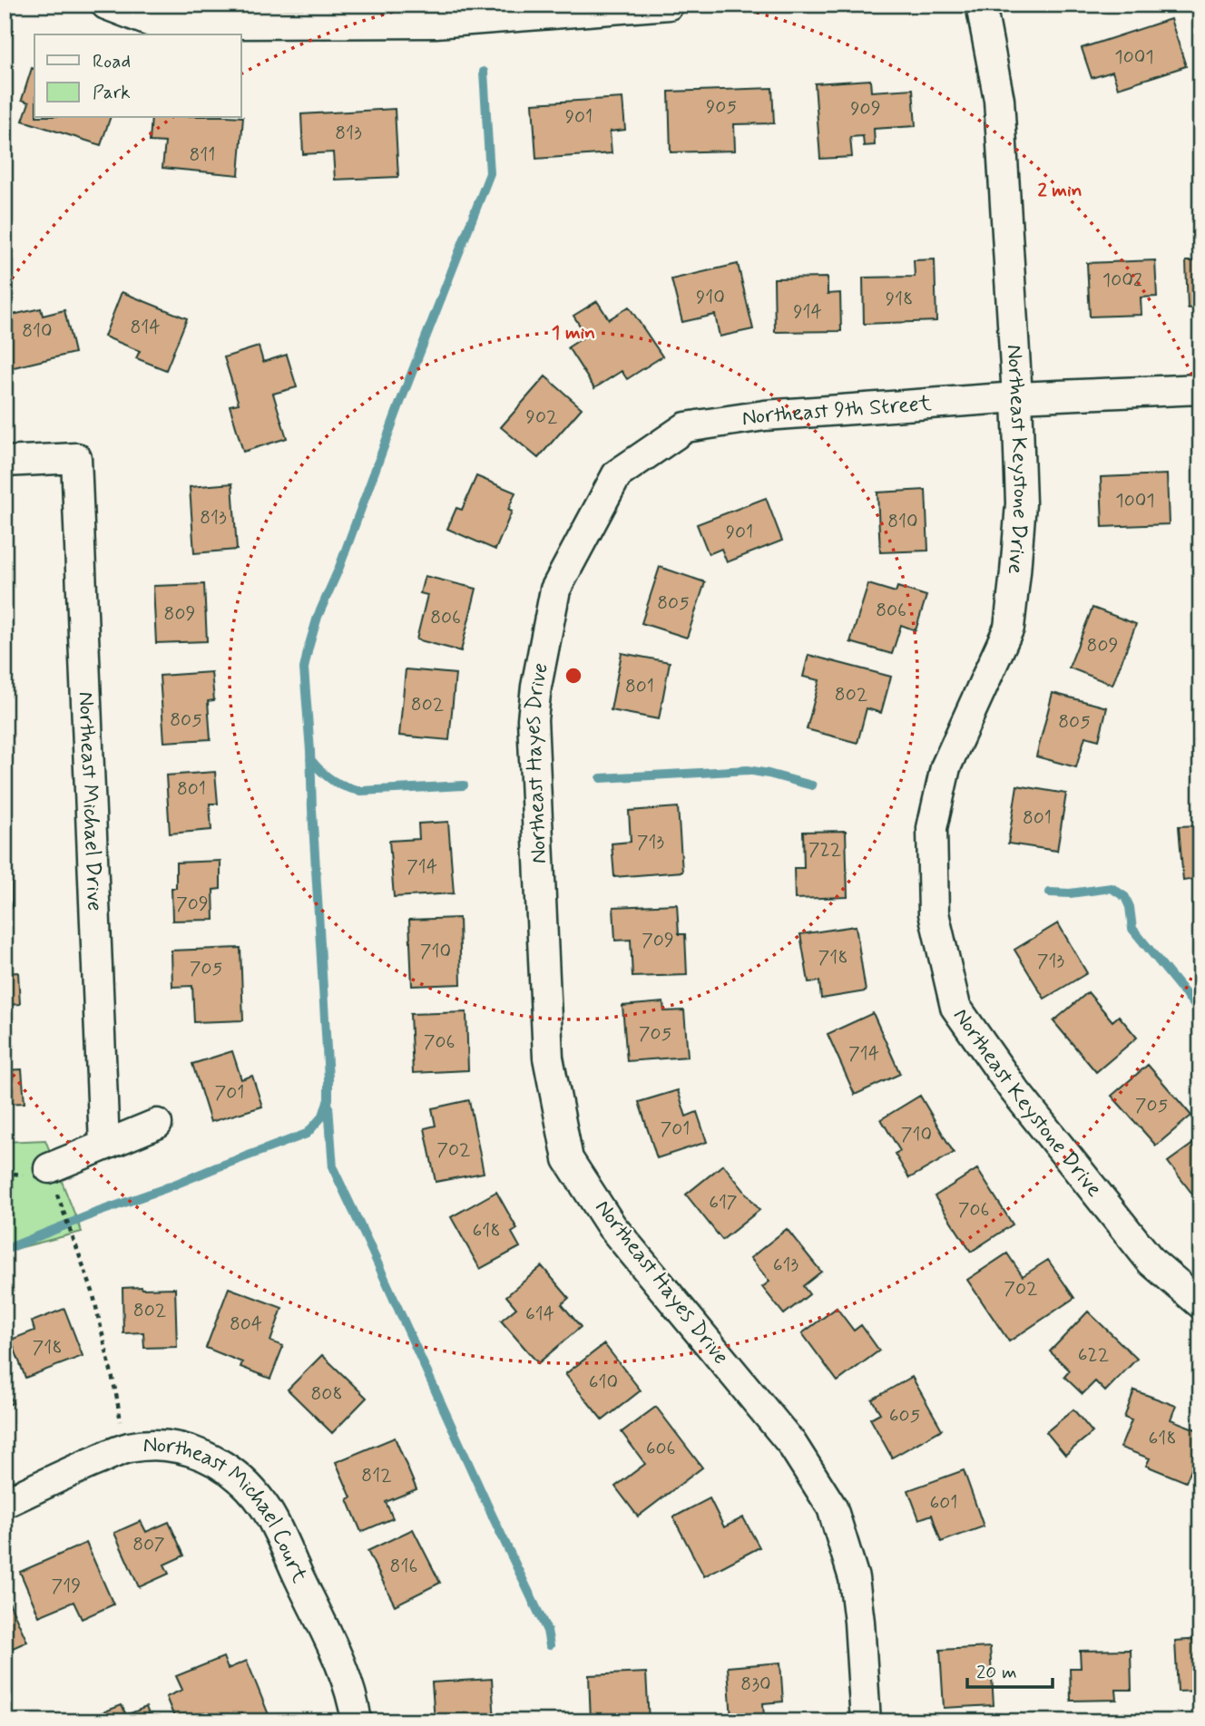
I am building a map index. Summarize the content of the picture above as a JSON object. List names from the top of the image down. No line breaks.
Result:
{"streets":{"street":["Northeast 9th Street","Northeast Keystone Drive","Northeast Hayes Drive","Northeast Michael Drive","Northeast Michael Court"]},"crossings":[["Northeast 9th Street","Northeast Keystone Drive"],["Northeast 9th Street","Northeast Hayes Drive"]],"house_numbers":["1001","905","909","901","813","811","1002","910","918","914","814","810","902","1001","813","810","901","805","806","809","806","809","801","802","802","805","805","801","801","713","722","714","709","709","710","718","713","705","705","706","714","701","705","701","710","702","617","706","618","613","702","802","614","804","718","622","610","808","605","618","606","812","601","807","816","719","830"],"legend":["Road","Park"],"scale_bar":"20 m","rings":["2 min","1 min"]}
